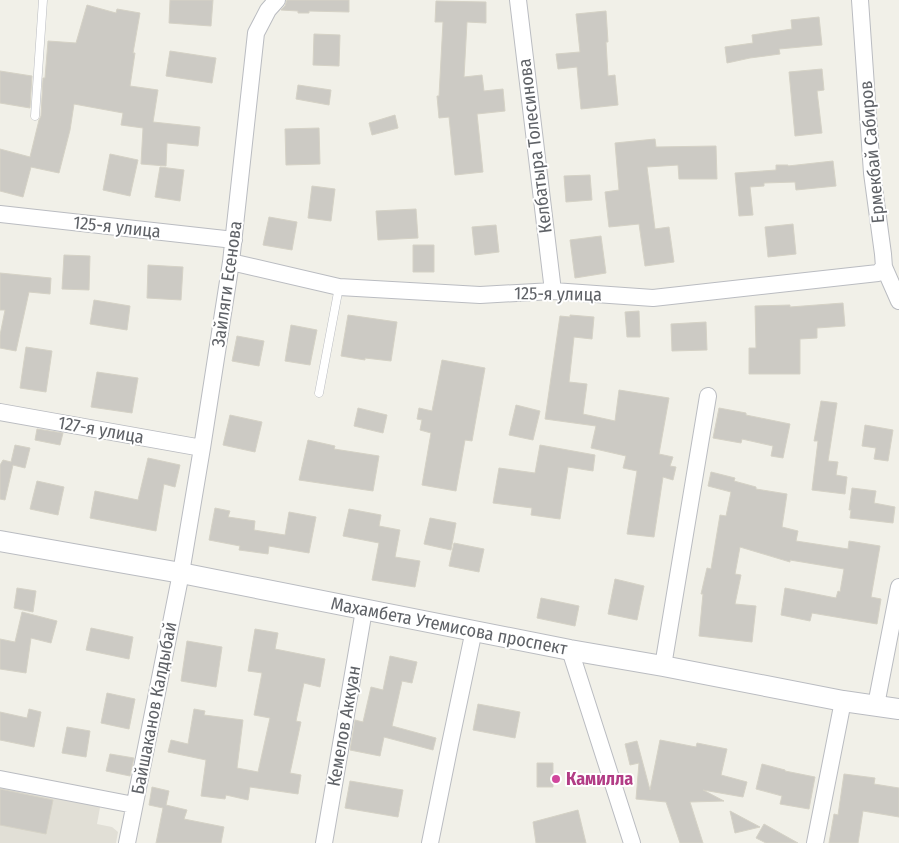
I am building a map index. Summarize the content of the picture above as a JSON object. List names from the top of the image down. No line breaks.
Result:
{"streets":{"street":["Келбатыра Толесинова","Ермекбай Сабиров","125-я улица","Зайляги Есенова","127-я улица","Махамбета Утемисова проспект","Байшаканов Калдыбай","Кемелов Аккуан"]},"crossings":[["Келбатыра Толесинова","125-я улица"],["Ермекбай Сабиров","125-я улица"],["125-я улица","Зайляги Есенова"],["Зайляги Есенова","127-я улица"],["Зайляги Есенова","Махамбета Утемисова проспект"],["Зайляги Есенова","Байшаканов Калдыбай"],["Махамбета Утемисова проспект","Байшаканов Калдыбай"],["Махамбета Утемисова проспект","Кемелов Аккуан"]],"places":["Камилла"]}
